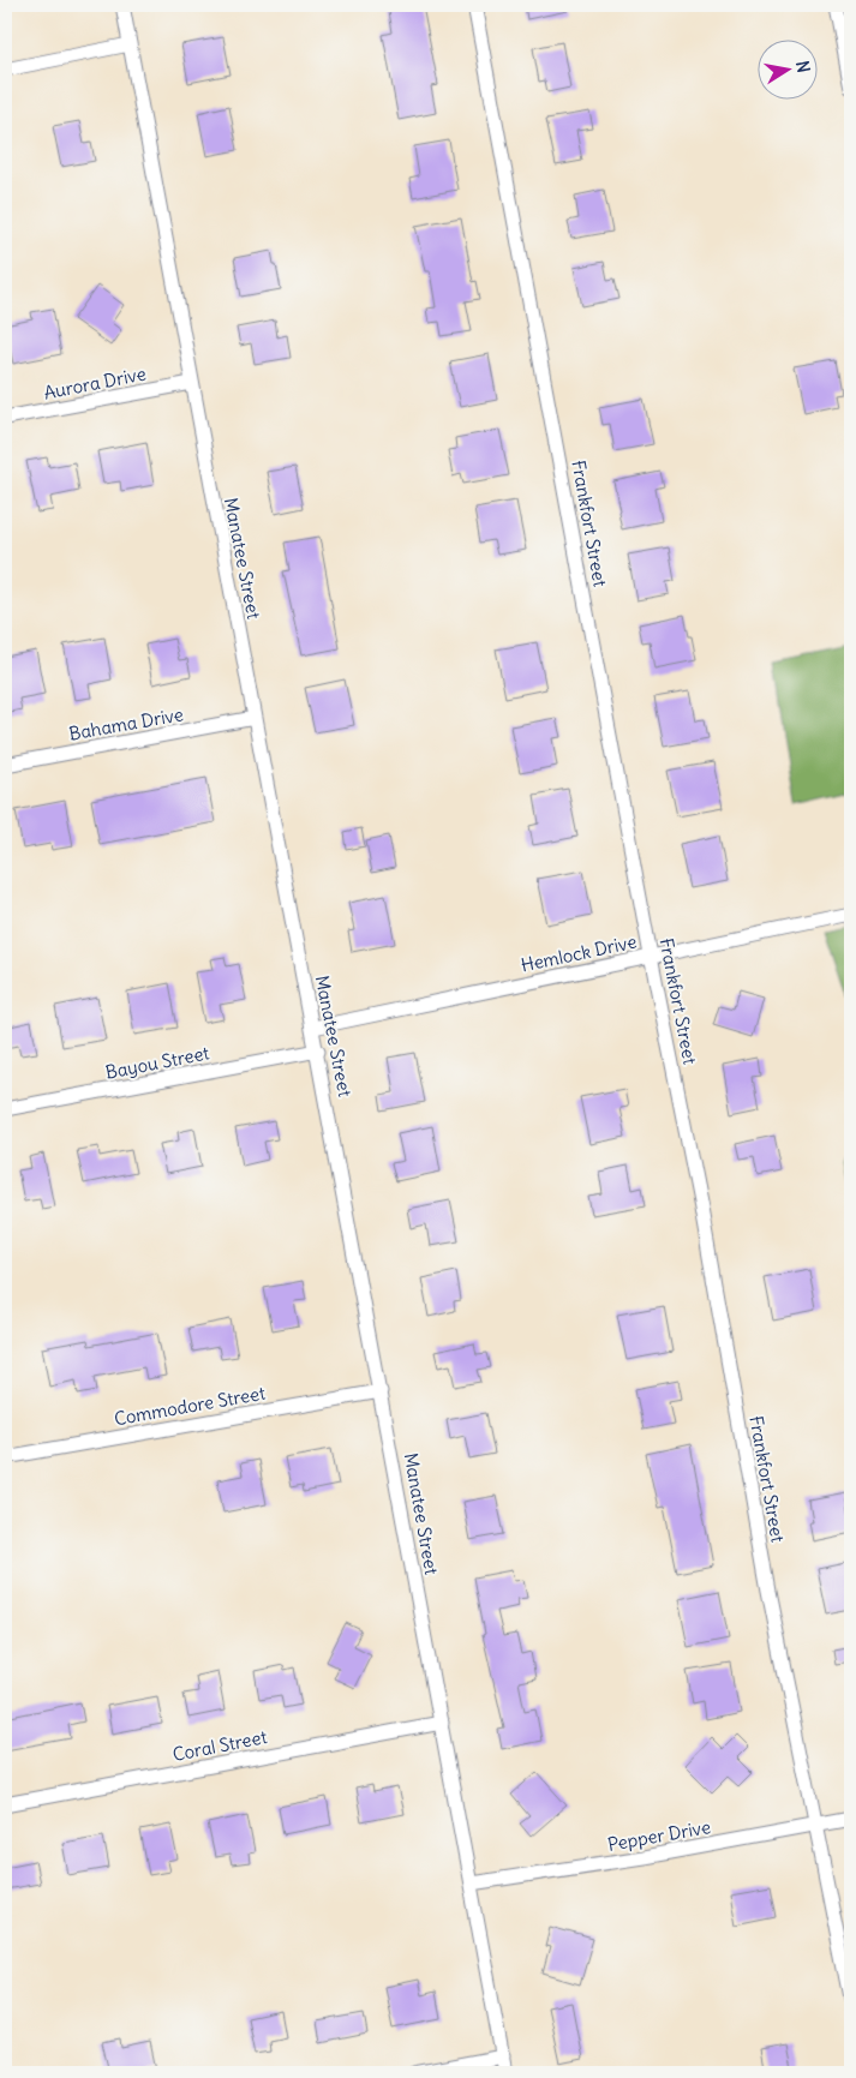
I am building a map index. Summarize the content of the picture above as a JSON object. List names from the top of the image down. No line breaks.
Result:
{"streets":{"street":["Aurora Drive","Frankfort Street","Manatee Street","Bahama Drive","Hemlock Drive","Bayou Street","Commodore Street","Coral Street","Pepper Drive"]},"crossings":[["Aurora Drive","Manatee Street"],["Frankfort Street","Hemlock Drive"],["Frankfort Street","Pepper Drive"],["Manatee Street","Bahama Drive"],["Manatee Street","Hemlock Drive"],["Manatee Street","Bayou Street"],["Manatee Street","Commodore Street"],["Manatee Street","Coral Street"],["Manatee Street","Pepper Drive"]],"north":"right"}
